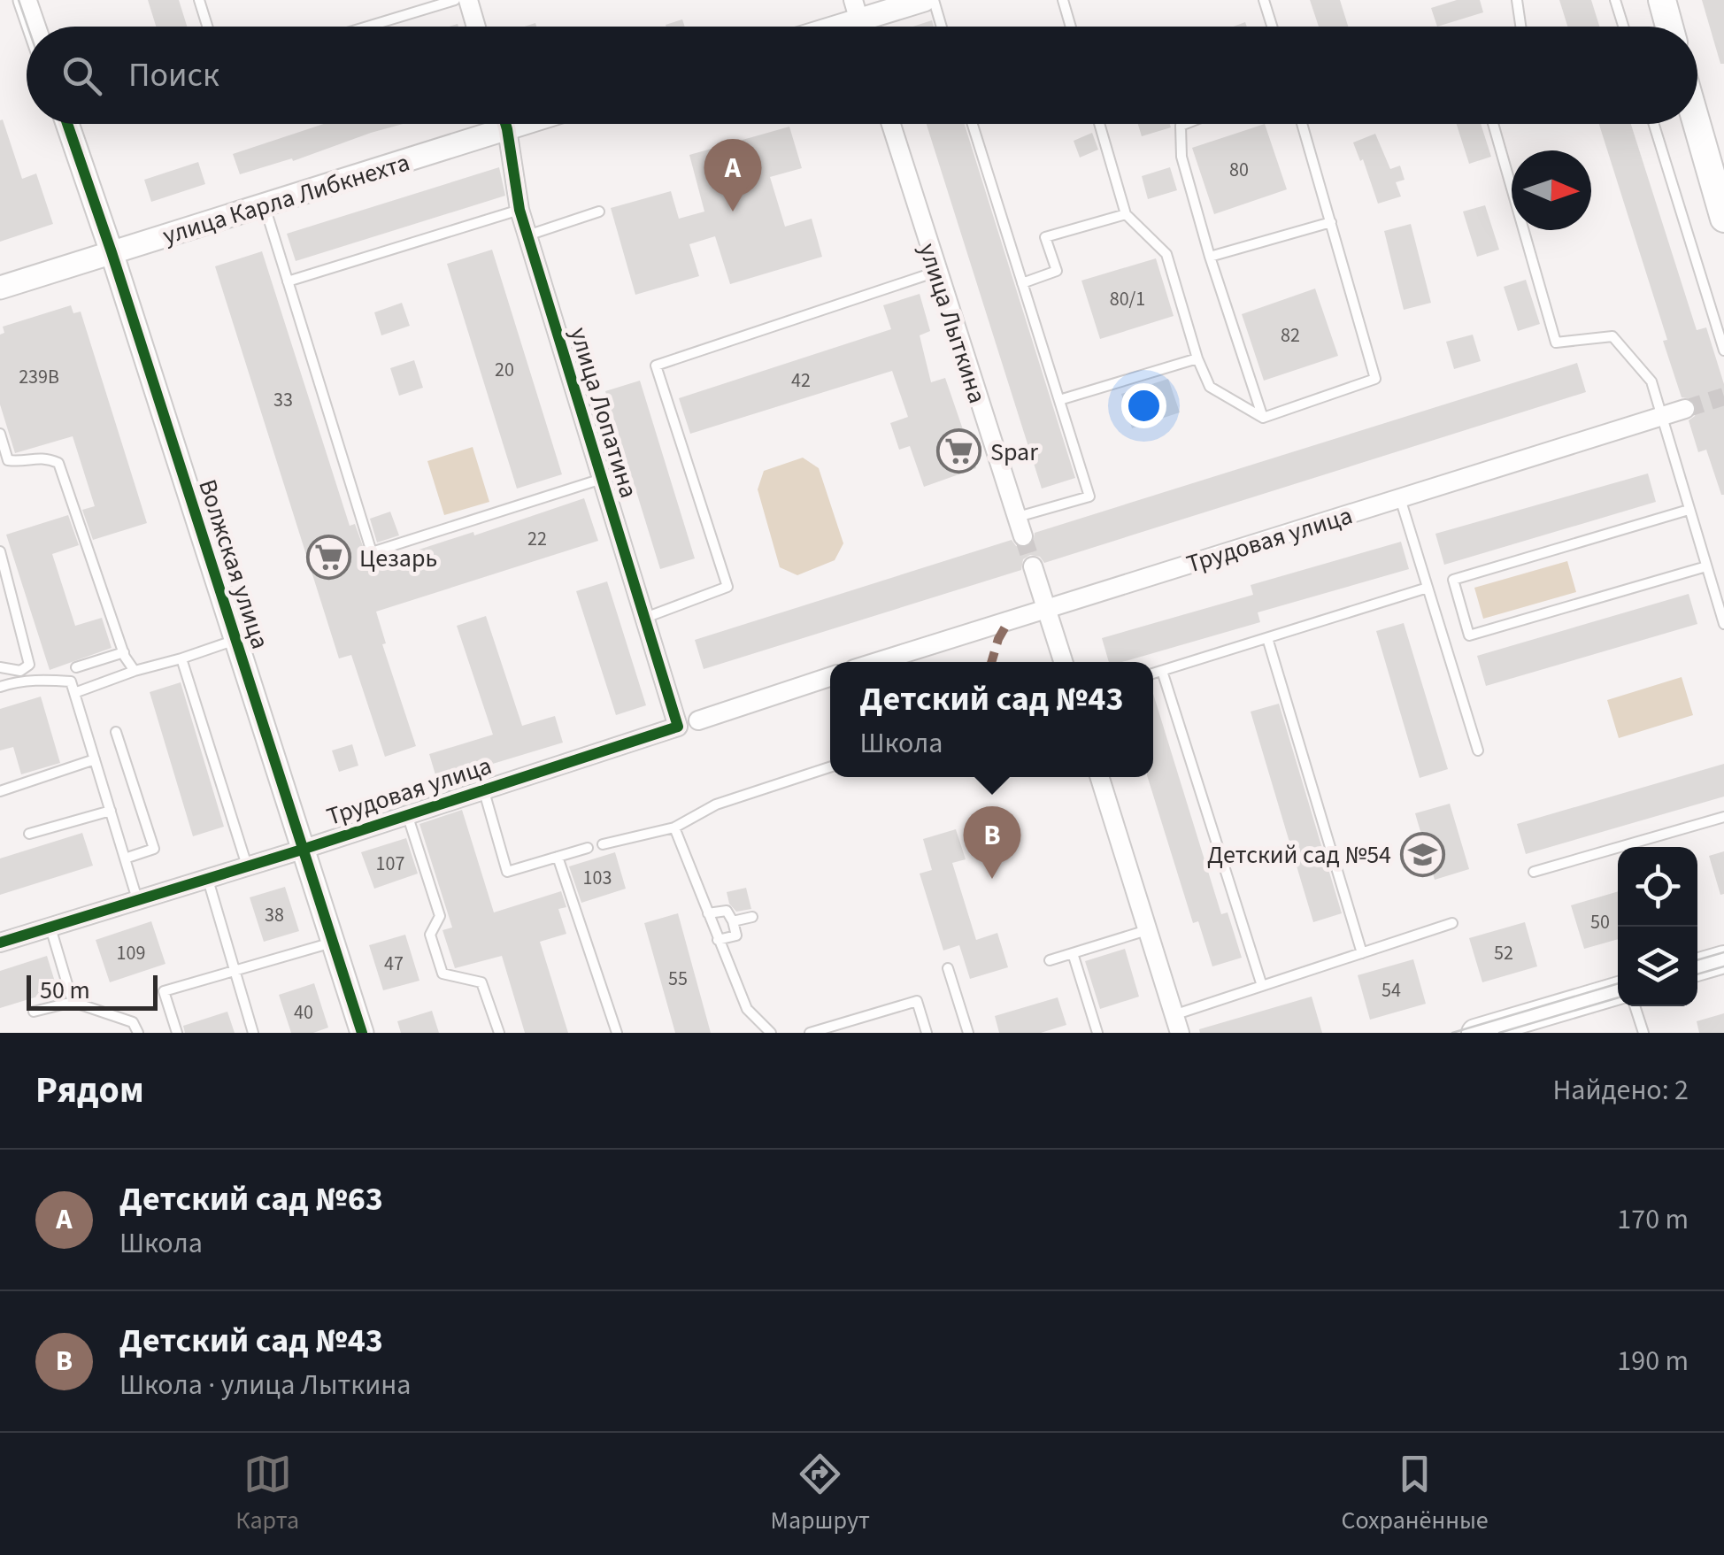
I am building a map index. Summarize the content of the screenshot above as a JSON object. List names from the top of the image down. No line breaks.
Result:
{"streets":{"street":["улица Карла Либкнехта","улица Лыткина","улица Лопатина","Трудовая улица","Волжская улица"]},"crossings":[["улица Карла Либкнехта","Волжская улица"],["улица Лопатина","Трудовая улица"],["Трудовая улица","Волжская улица"]],"places":{"supermarket":["Spar","Цезарь"],"school or university":["Детский сад №54"]},"house_numbers":["80","80/1","82","20","239В","42","33","22","107","103","38","50","109","52","47","55","54","40"],"scale_bar":"50 m","north":"right","page":{"search":"Поиск","pins":["A","B"],"popup":["Детский сад №43","Школа"],"scale":"50 m","heading":["Рядом","Найдено: 2"],"list":[{"mark":"A","name":"Детский сад №63","note":"Школа","value":"170 m"},{"mark":"B","name":"Детский сад №43","note":"Школа · улица Лыткина","value":"190 m"}],"nav":["Карта","Маршрут","Сохранённые"]}}
